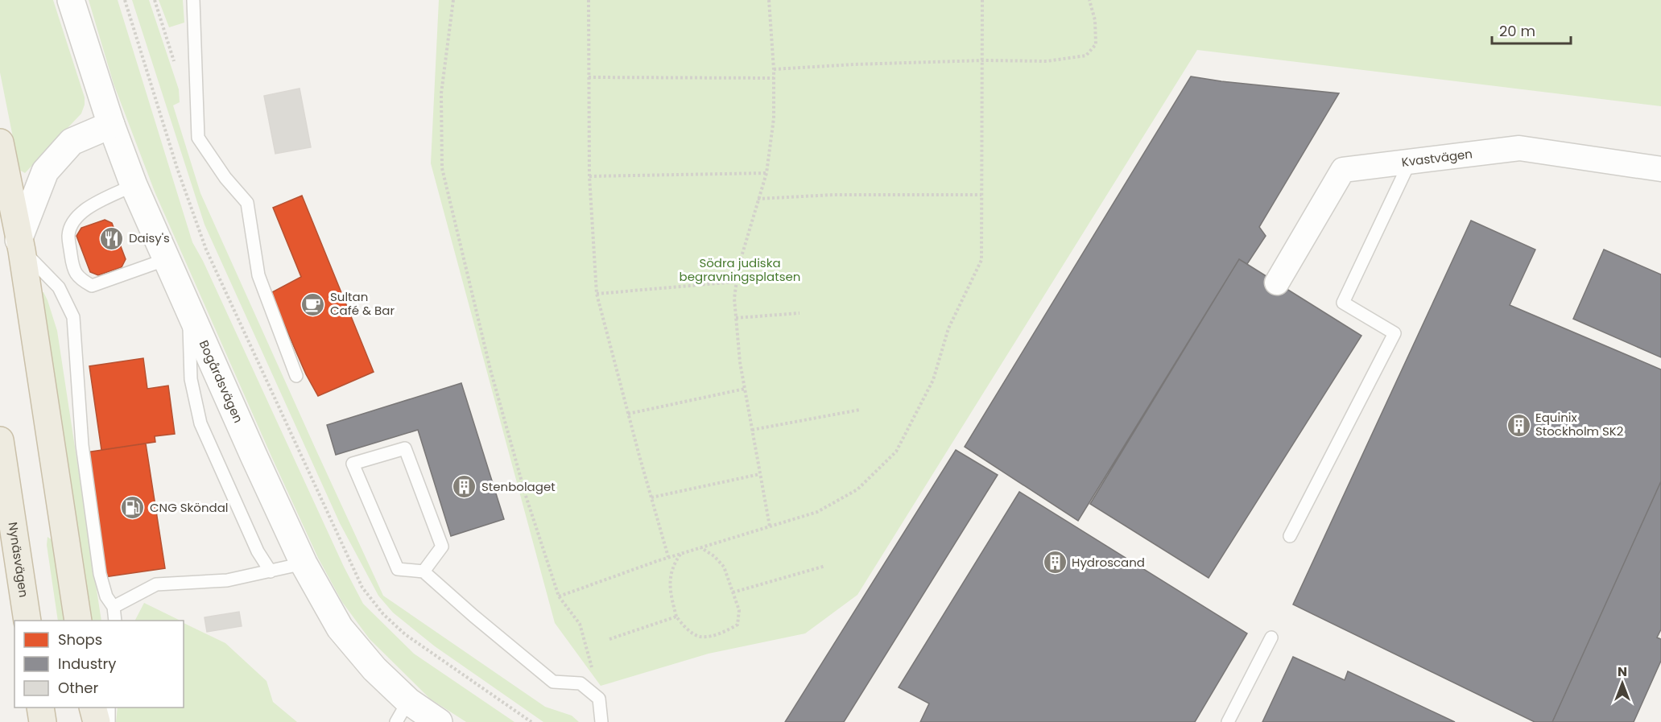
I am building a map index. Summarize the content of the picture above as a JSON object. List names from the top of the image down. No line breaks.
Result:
{"streets":{"highway":["Nynäsvägen"],"street":["Kvastvägen","Bogårdsvägen"]},"parks":["Södra judiska begravningsplatsen"],"places":{"restaurant":["Daisy's"],"cafe":["Sultan Café & Bar"],"building":["Equinix Stockholm SK2","Stenbolaget","Hydroscand"],"fuel station":["CNG Sköndal"]},"legend":["Shops","Industry","Other"],"scale_bar":"20 m","north":"top"}
